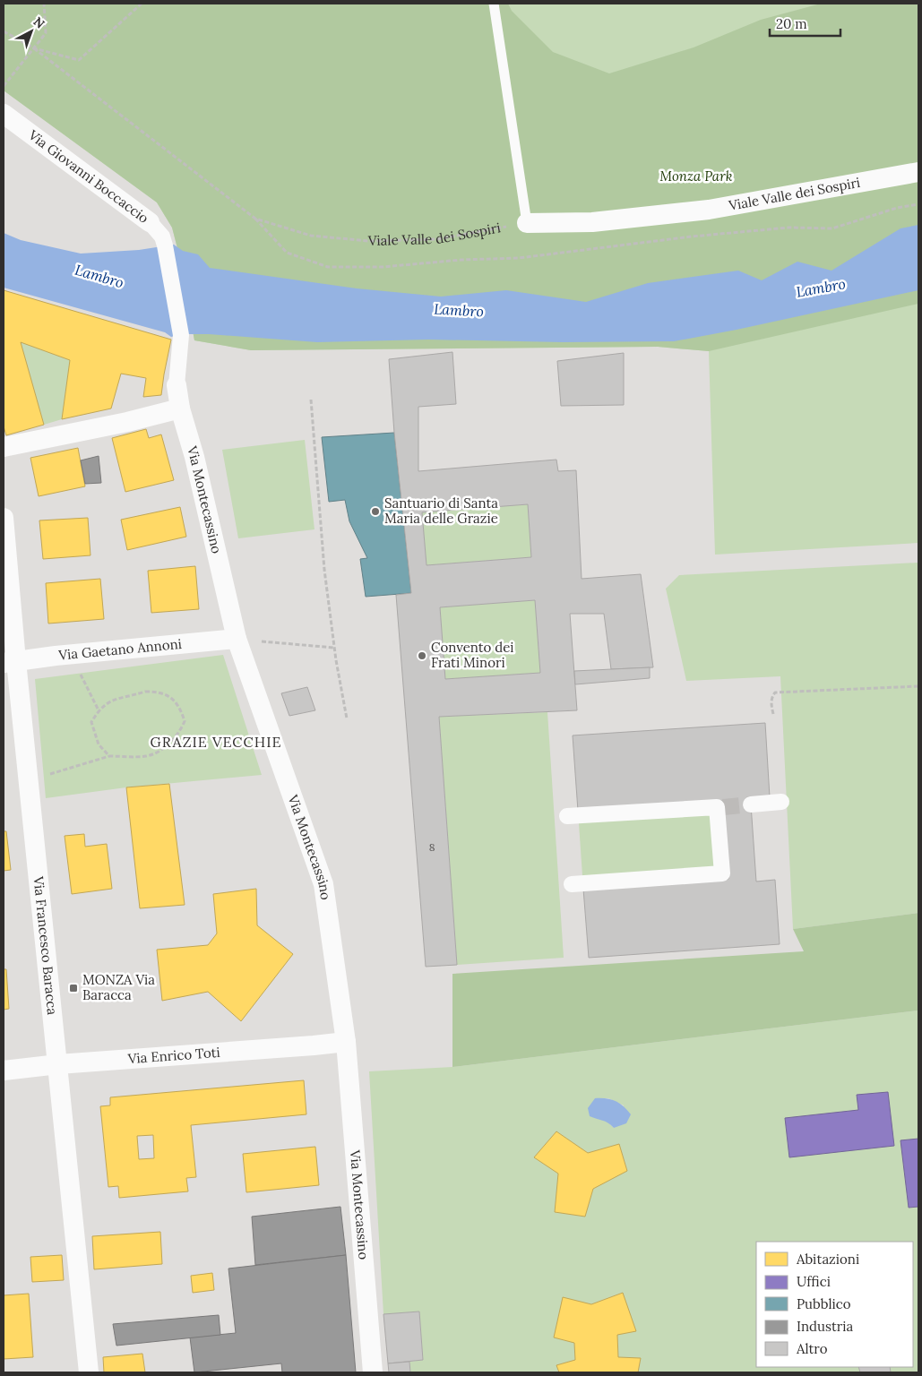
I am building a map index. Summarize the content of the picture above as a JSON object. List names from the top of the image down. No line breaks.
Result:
{"streets":{"street":["Via Giovanni Boccaccio","Viale Valle dei Sospiri","Via Montecassino","Via Gaetano Annoni","Via Francesco Baracca","Via Enrico Toti"]},"crossings":[["Via Giovanni Boccaccio","Via Montecassino"],["Via Montecassino","Via Gaetano Annoni"],["Via Montecassino","Via Enrico Toti"],["Via Gaetano Annoni","Via Francesco Baracca"],["Via Francesco Baracca","Via Enrico Toti"]],"districts":["GRAZIE VECCHIE"],"water":["Lambro"],"parks":["Monza Park"],"places":{"other":["Santuario di Santa Maria delle Grazie","Convento dei Frati Minori"],"transit":["MONZA Via Baracca"]},"house_numbers":["8"],"legend":["Abitazioni","Uffici","Pubblico","Industria","Altro"],"scale_bar":"20 m","north":"top right"}
